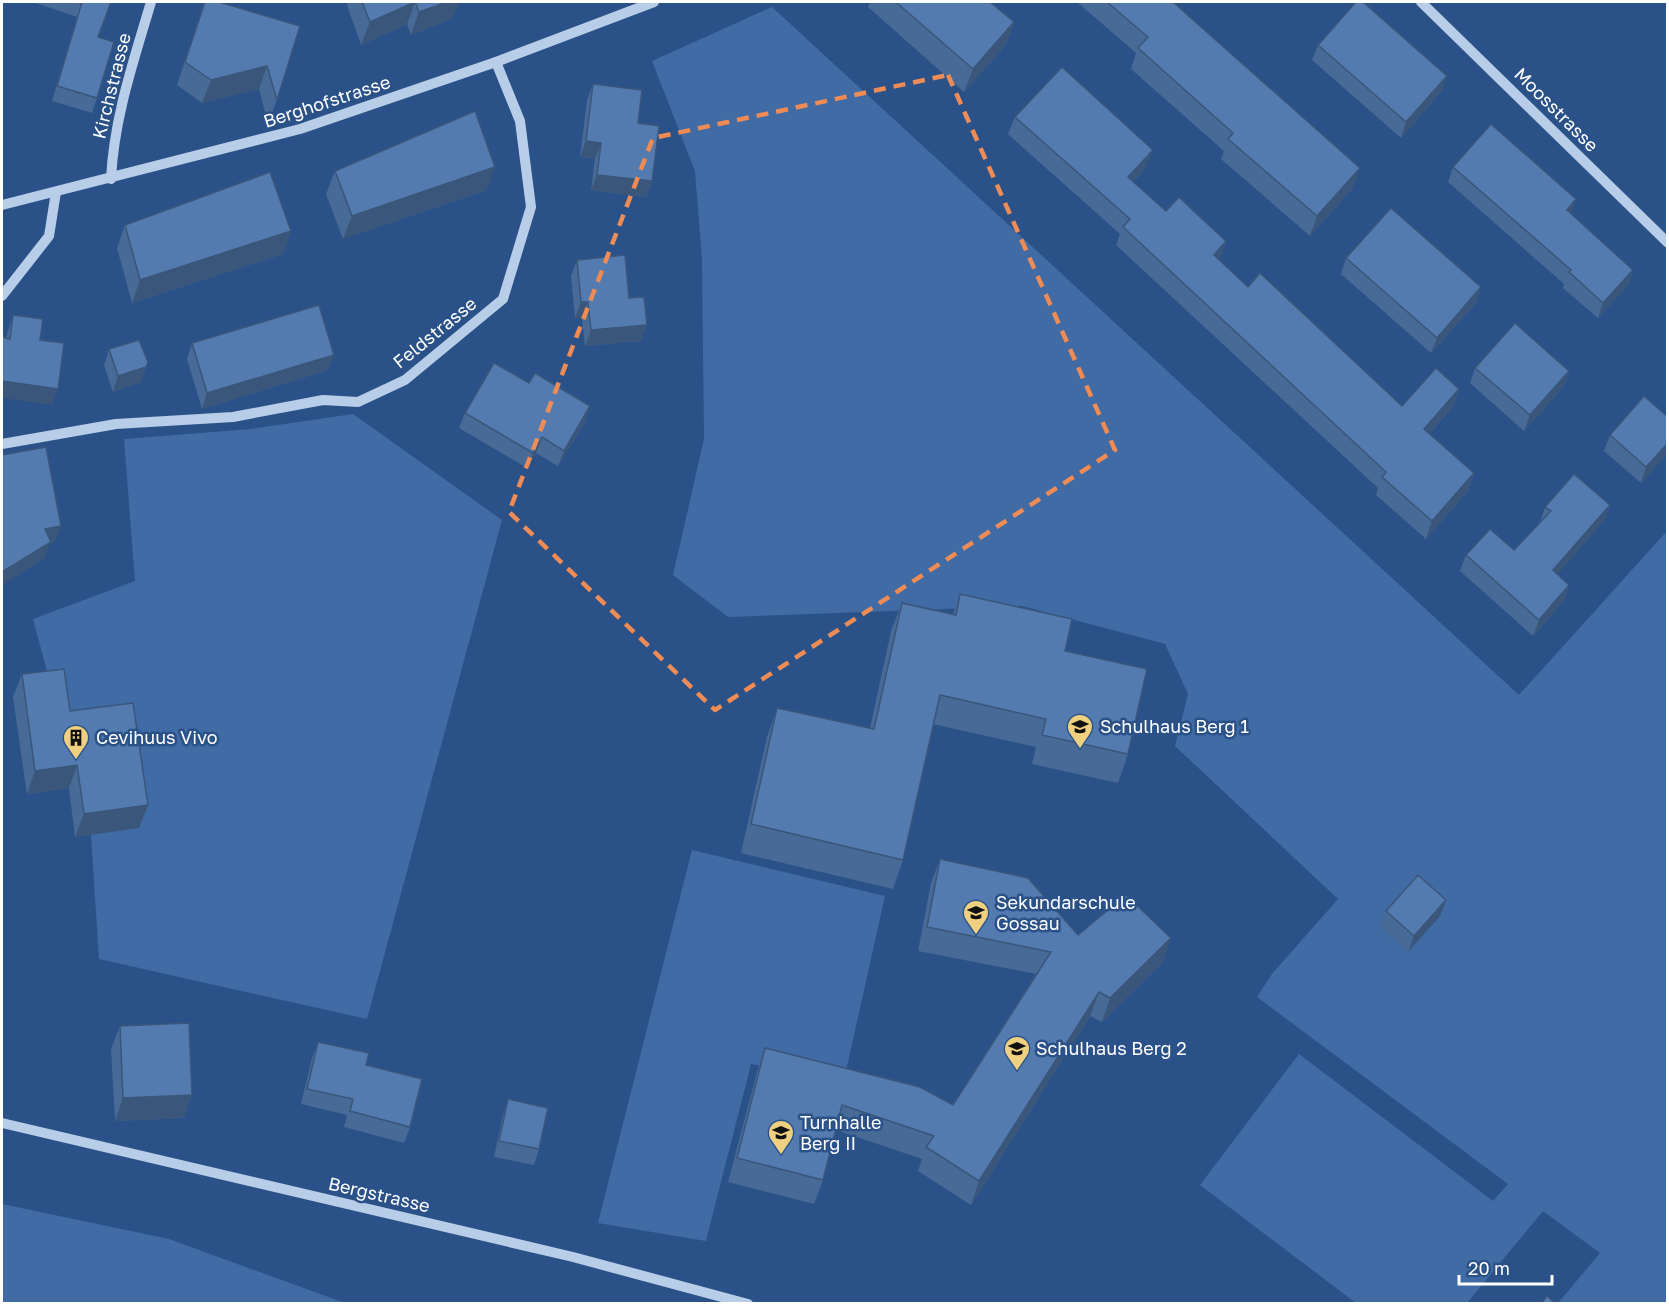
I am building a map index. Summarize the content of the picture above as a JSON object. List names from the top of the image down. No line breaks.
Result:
{"streets":{"street":["Kirchstrasse","Berghofstrasse","Moosstrasse","Feldstrasse","Bergstrasse"]},"crossings":[["Kirchstrasse","Berghofstrasse"],["Berghofstrasse","Feldstrasse"]],"places":{"school or university":["Schulhaus Berg 1","Sekundarschule Gossau","Schulhaus Berg 2","Turnhalle Berg II"],"building":["Cevihuus Vivo"]},"scale_bar":"20 m"}
